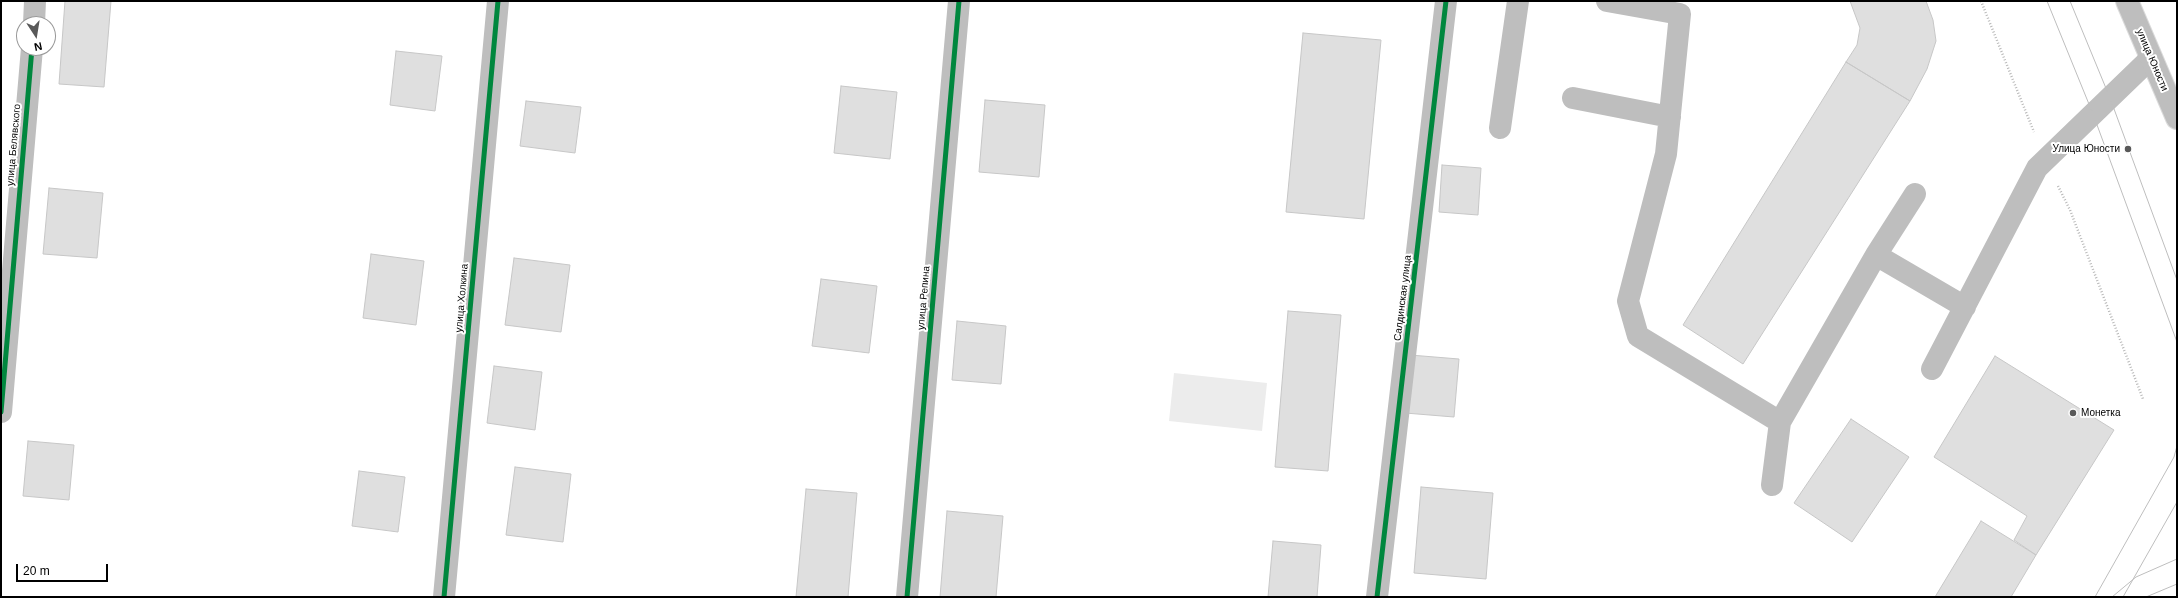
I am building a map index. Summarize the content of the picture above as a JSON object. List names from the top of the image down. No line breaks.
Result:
{"streets":{"street":["улица Юности","улица Белявского","улица Холкина","улица Репина","Салдинская улица"]},"places":["Улица Юности","Монетка"],"scale_bar":"20 m","north":"bottom"}
